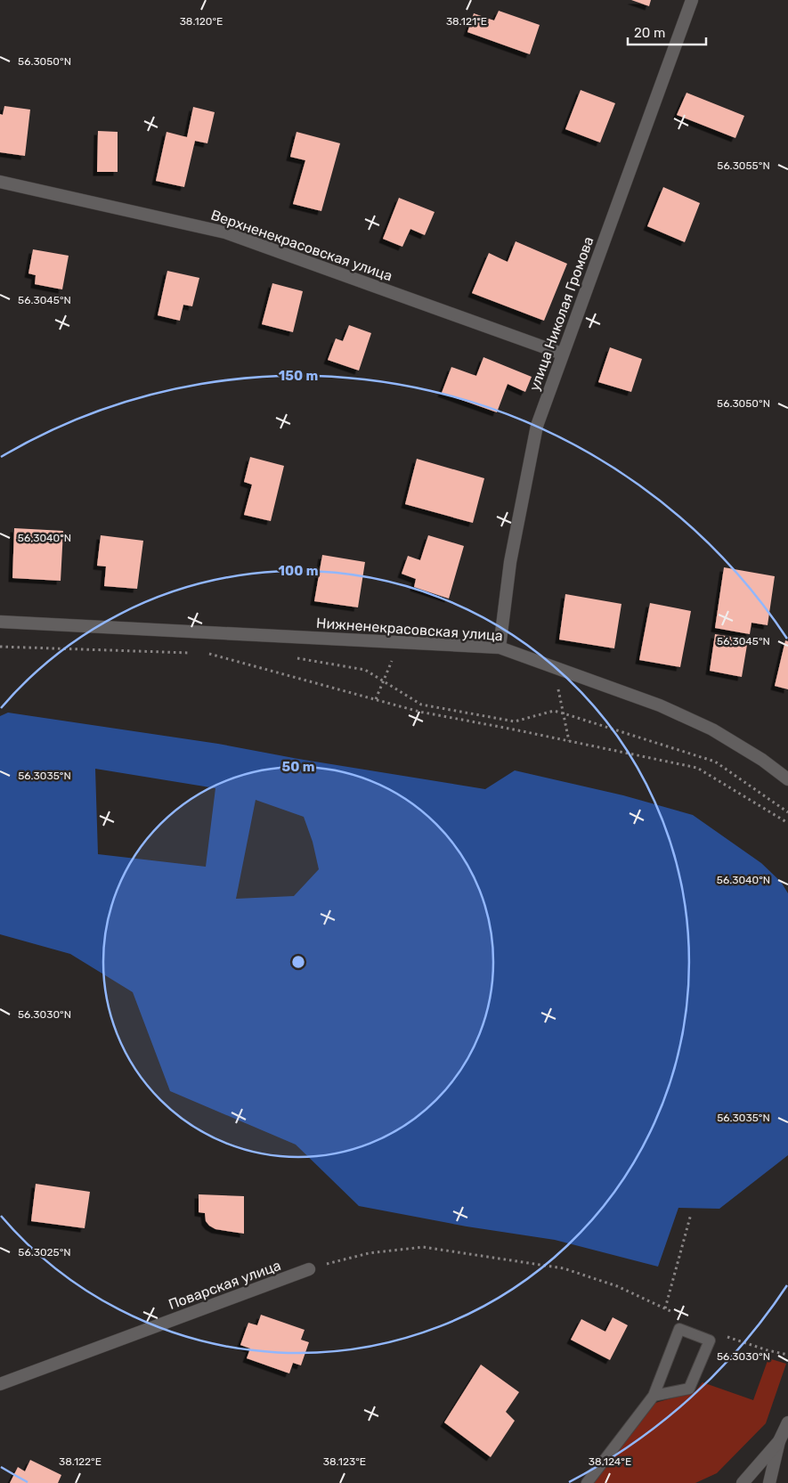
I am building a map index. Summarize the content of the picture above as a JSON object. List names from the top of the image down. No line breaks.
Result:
{"streets":{"street":["Верхненекрасовская улица","улица Николая Громова","Нижненекрасовская улица","Поварская улица"]},"crossings":[["Верхненекрасовская улица","улица Николая Громова"],["улица Николая Громова","Нижненекрасовская улица"]],"scale_bar":"20 m","coordinates":["38.121°E","38.120°E","56.3050°N","56.3055°N","56.3045°N","56.3040°N","56.3035°N","56.3030°N","56.3025°N","38.122°E","38.123°E","38.124°E"],"rings":["150 m","100 m","50 m"]}
